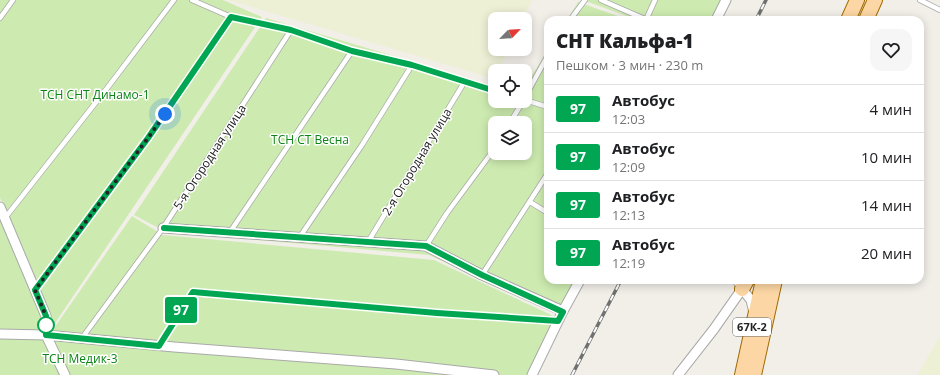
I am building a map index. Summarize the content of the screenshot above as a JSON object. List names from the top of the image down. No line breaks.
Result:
{"streets":{"main road":["67К-2"],"lane":["5-я Огородная улица","2-я Огородная улица"]},"parks":["ТСН СНТ Динамо-1","ТСН СТ Весна","ТСН Медик-3"],"lines":["bus line 97"],"north":"top right","page":{"on_map":"97","heading":["СНТ Кальфа-1","Пешком · 3 мин · 230 m"],"list":[{"mark":"97","name":"Автобус","note":"12:03","value":"4 мин"},{"mark":"97","name":"Автобус","note":"12:09","value":"10 мин"},{"mark":"97","name":"Автобус","note":"12:13","value":"14 мин"},{"mark":"97","name":"Автобус","note":"12:19","value":"20 мин"}]}}
